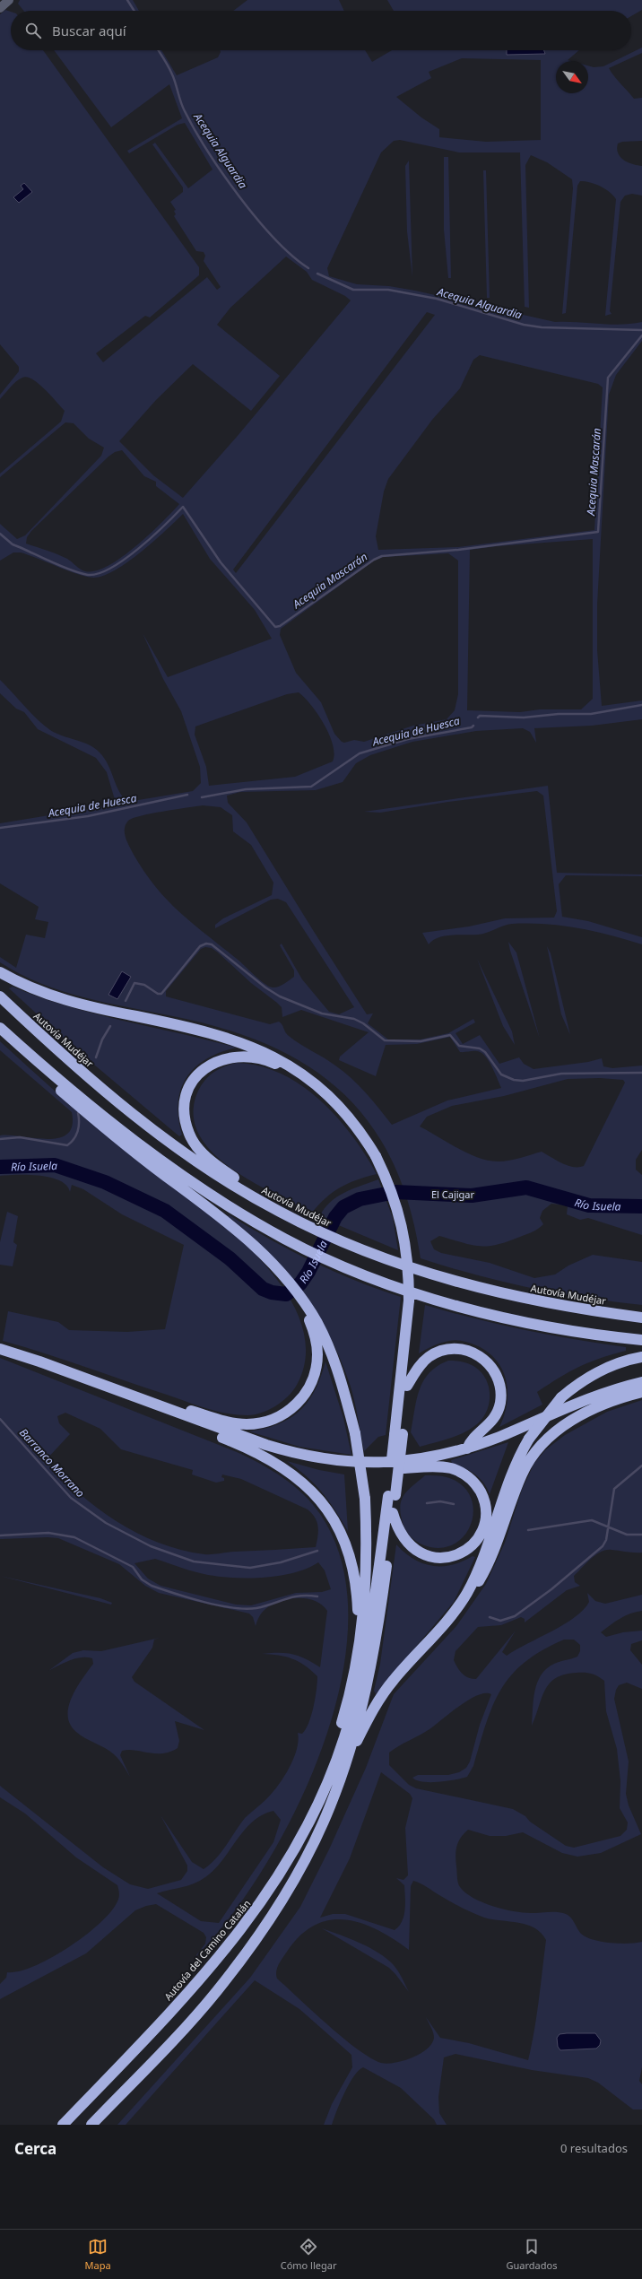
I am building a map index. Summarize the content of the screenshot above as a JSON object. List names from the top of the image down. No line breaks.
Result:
{"streets":{"highway":["Autovía Mudéjar","Autovía del Camino Catalán"]},"water":["Acequia Alguardia","Acequia Mascarán","Acequia de Huesca","Río Isuela","Barranco Morrano"],"parks":["El Cajigar"],"north":"bottom right","page":{"search":"Buscar aquí","heading":["Cerca","0 resultados"],"nav":["Mapa","Cómo llegar","Guardados"]}}
